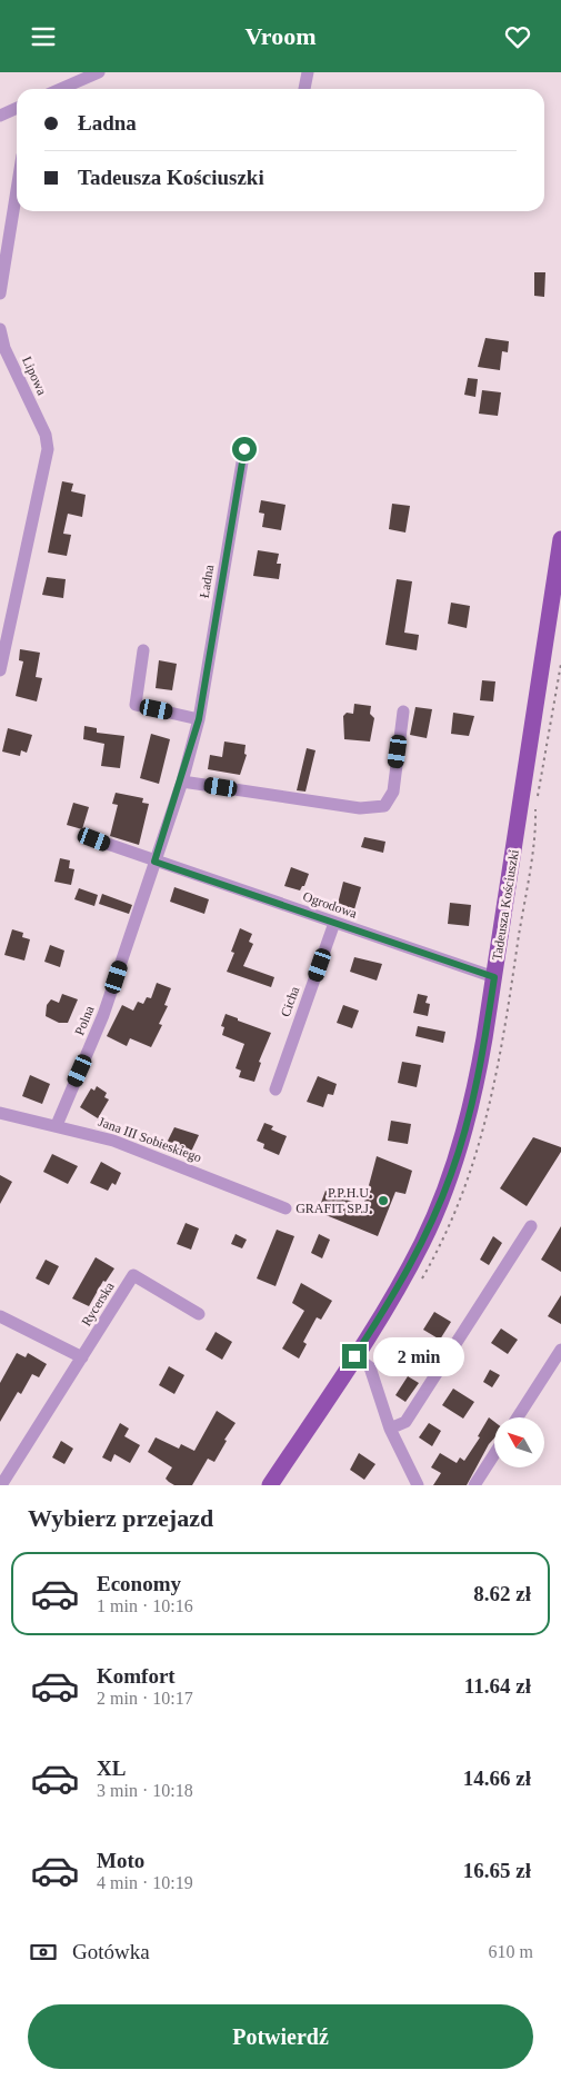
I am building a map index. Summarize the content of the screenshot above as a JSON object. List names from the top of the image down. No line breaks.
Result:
{"streets":{"main road":["Tadeusza Kościuszki"],"street":["Lipowa","Ładna","Ogrodowa","Cicha","Polna","Jana III Sobieskiego","Rycerska"]},"crossings":[["Ładna","Polna"],["Ogrodowa","Tadeusza Kościuszki"],["Ogrodowa","Cicha"],["Ogrodowa","Polna"],["Polna","Jana III Sobieskiego"]],"places":["P.P.H.U. GRAFIT SP.J."],"north":"top left","page":{"header":"Vroom","banner":["Ładna","Tadeusza Kościuszki"],"bubble":"2 min","heading":"Wybierz przejazd","list":[{"name":"Economy","note":"1 min · 10:16","value":"8.62 zł"},{"name":"Komfort","note":"2 min · 10:17","value":"11.64 zł"},{"name":"XL","note":"3 min · 10:18","value":"14.66 zł"},{"name":"Moto","note":"4 min · 10:19","value":"16.65 zł"}],"pay":["Gotówka","610 m"],"buttons":"Potwierdź"}}
